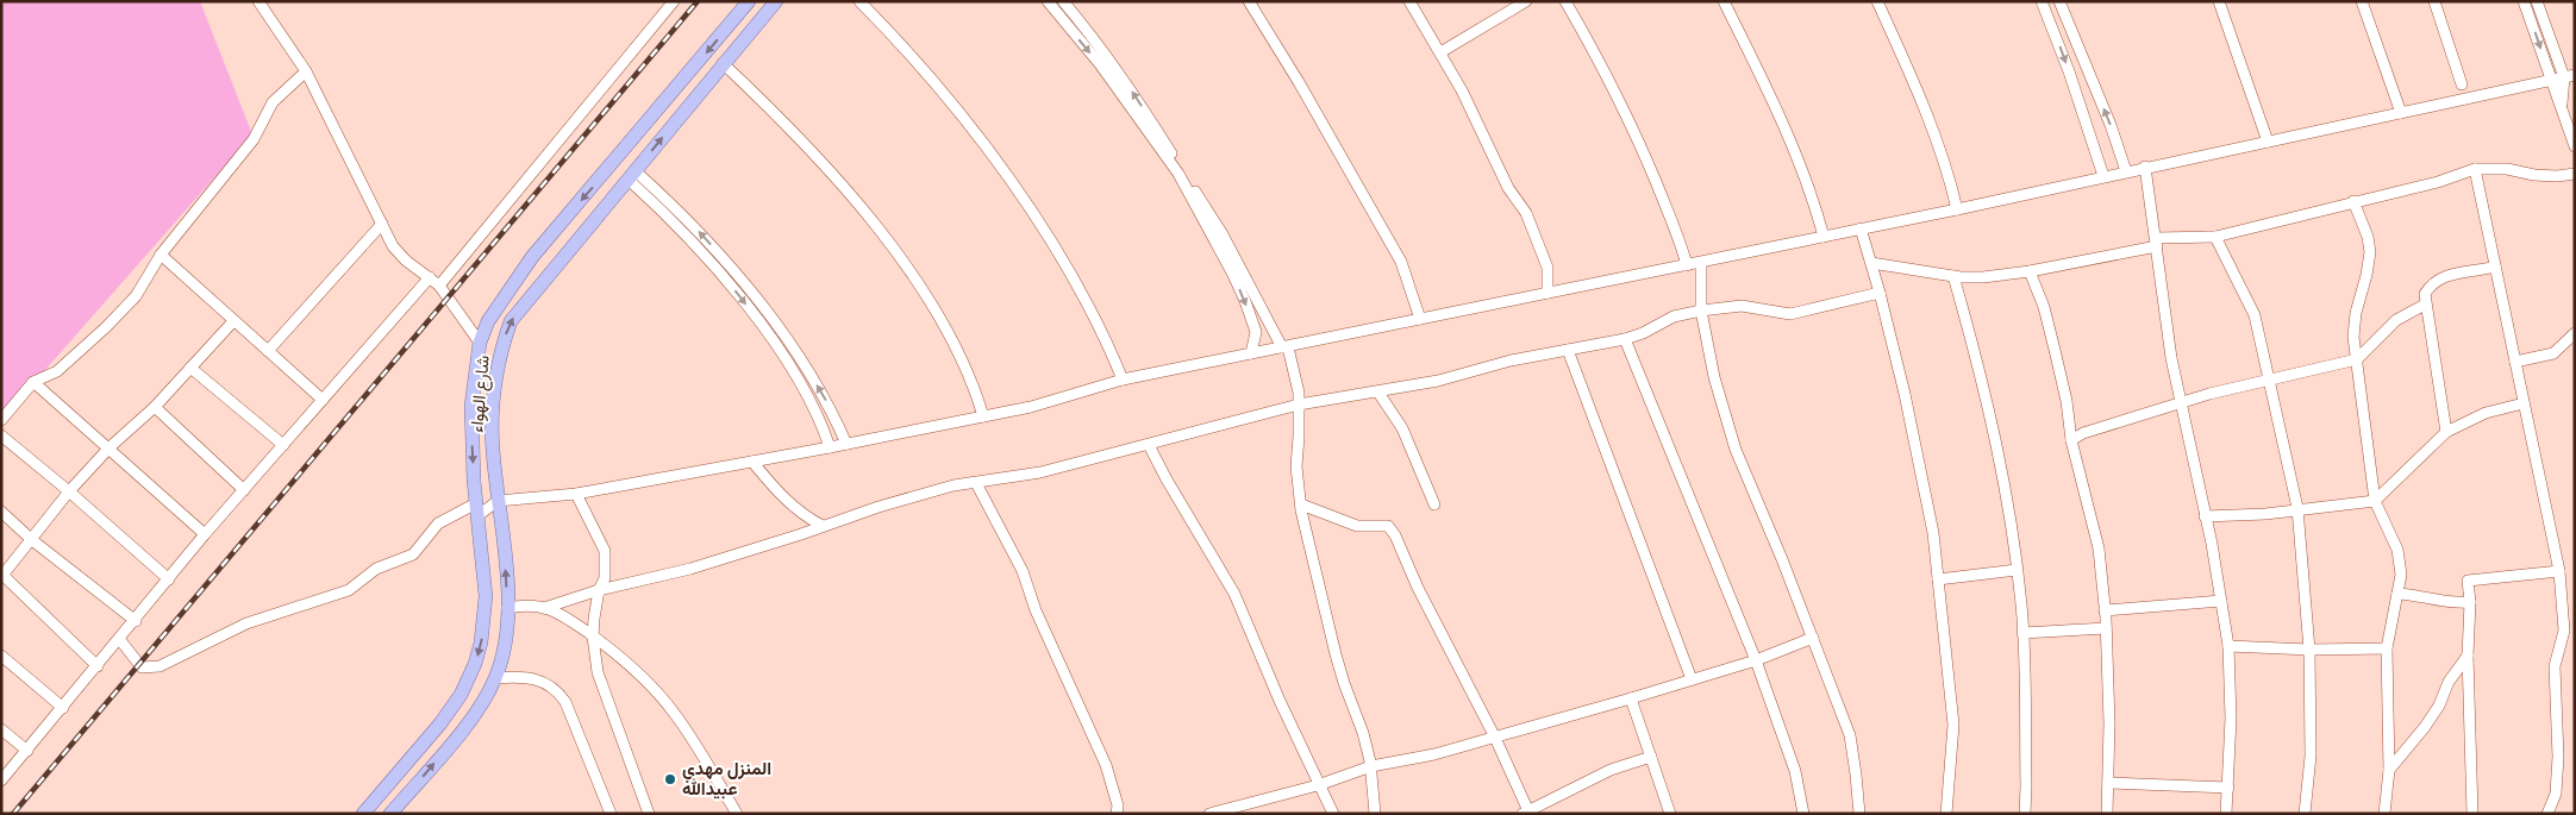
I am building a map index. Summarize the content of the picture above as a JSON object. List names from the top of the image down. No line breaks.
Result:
{"streets":{"main road":["شارع الهواء"]},"places":["المنزل مهدي عبيدالله"]}
